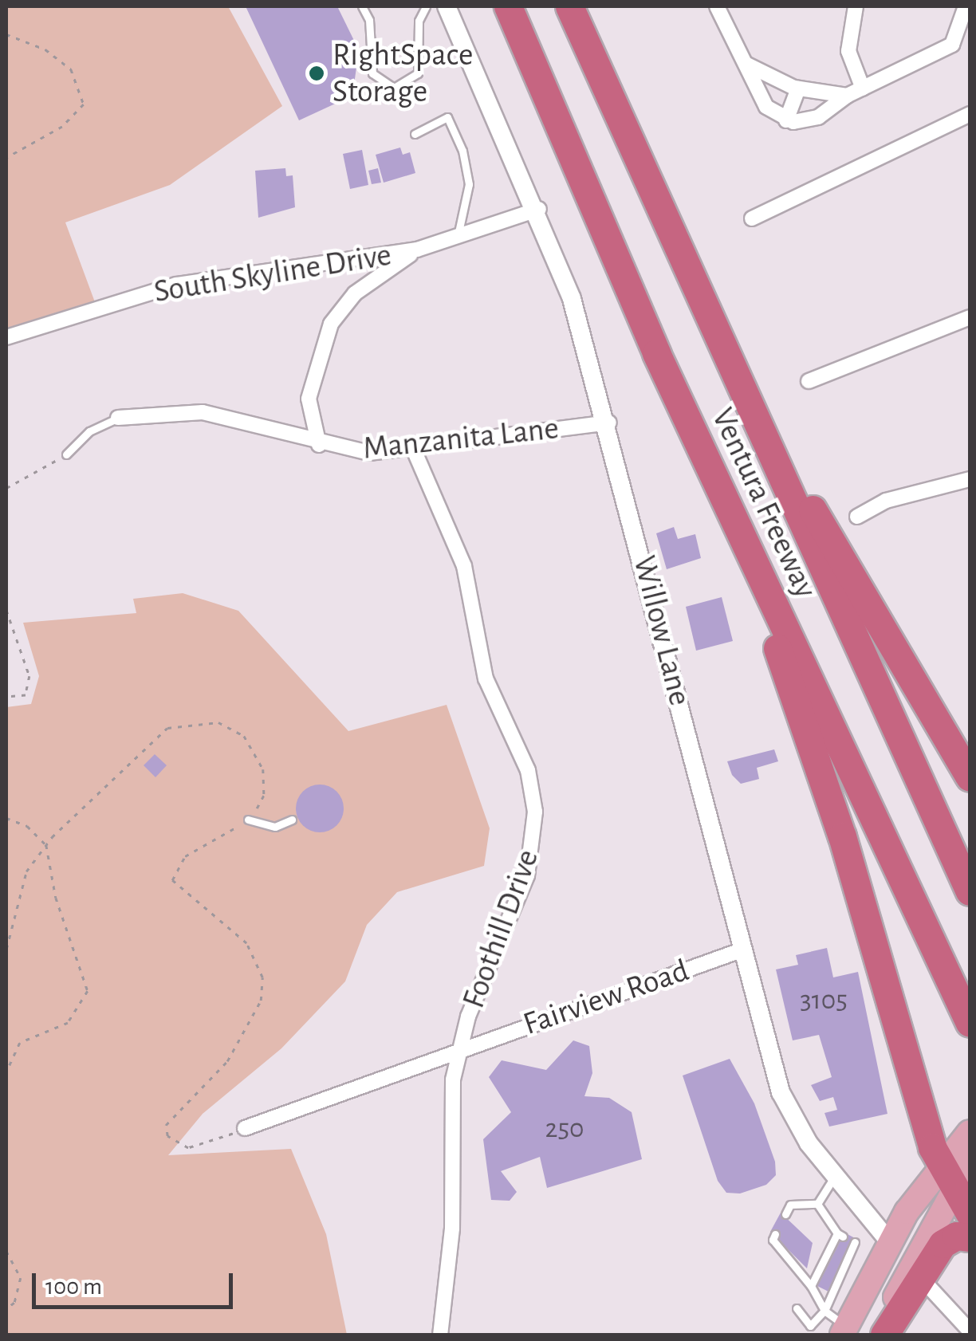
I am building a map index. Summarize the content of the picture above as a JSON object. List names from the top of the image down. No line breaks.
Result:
{"streets":{"highway":["Ventura Freeway"],"street":["South Skyline Drive","Manzanita Lane","Willow Lane","Foothill Drive","Fairview Road"]},"crossings":[["South Skyline Drive","Willow Lane"],["Manzanita Lane","Willow Lane"],["Manzanita Lane","Foothill Drive"],["Willow Lane","Fairview Road"],["Foothill Drive","Fairview Road"]],"places":["RightSpace Storage"],"house_numbers":["3105","250"],"scale_bar":"100 m"}
